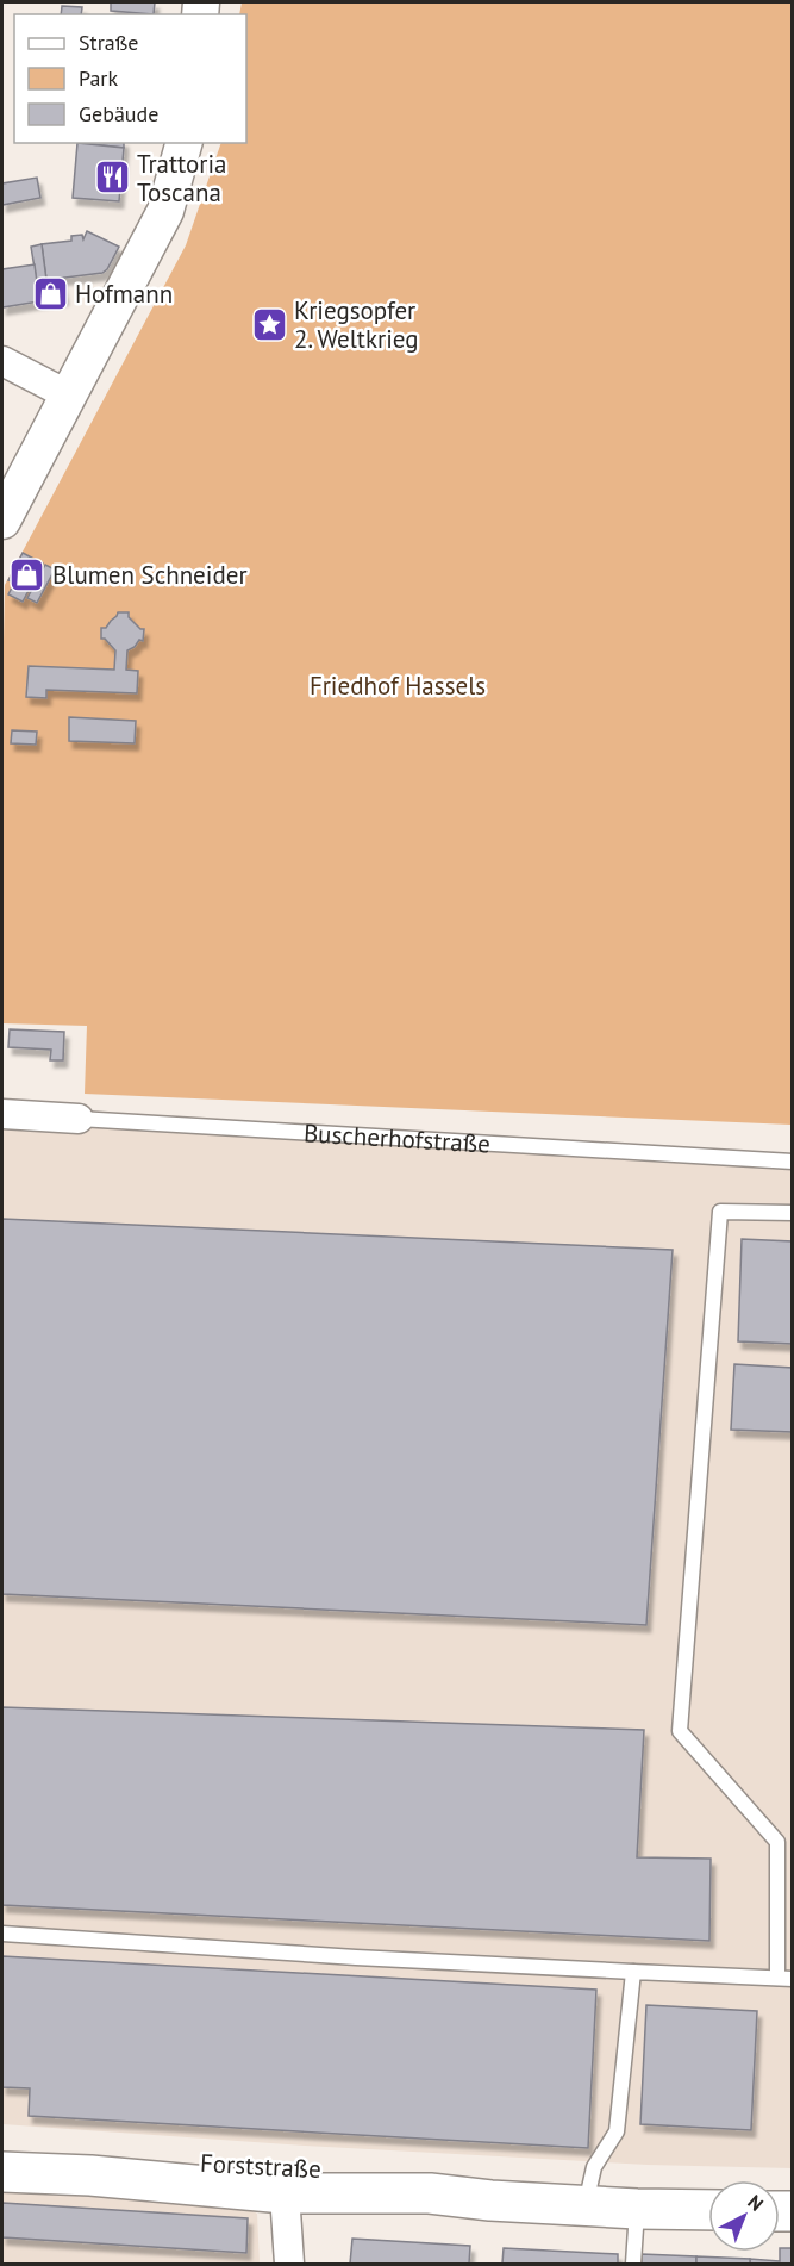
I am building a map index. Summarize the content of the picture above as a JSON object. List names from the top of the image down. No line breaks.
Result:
{"streets":{"main road":["Forststraße"],"street":["Buscherhofstraße"]},"parks":["Friedhof Hassels"],"places":{"restaurant":["Trattoria Toscana"],"shop":["Hofmann","Blumen Schneider"],"place":["Kriegsopfer 2. Weltkrieg"]},"legend":["Straße","Park","Gebäude"],"north":"top right"}
